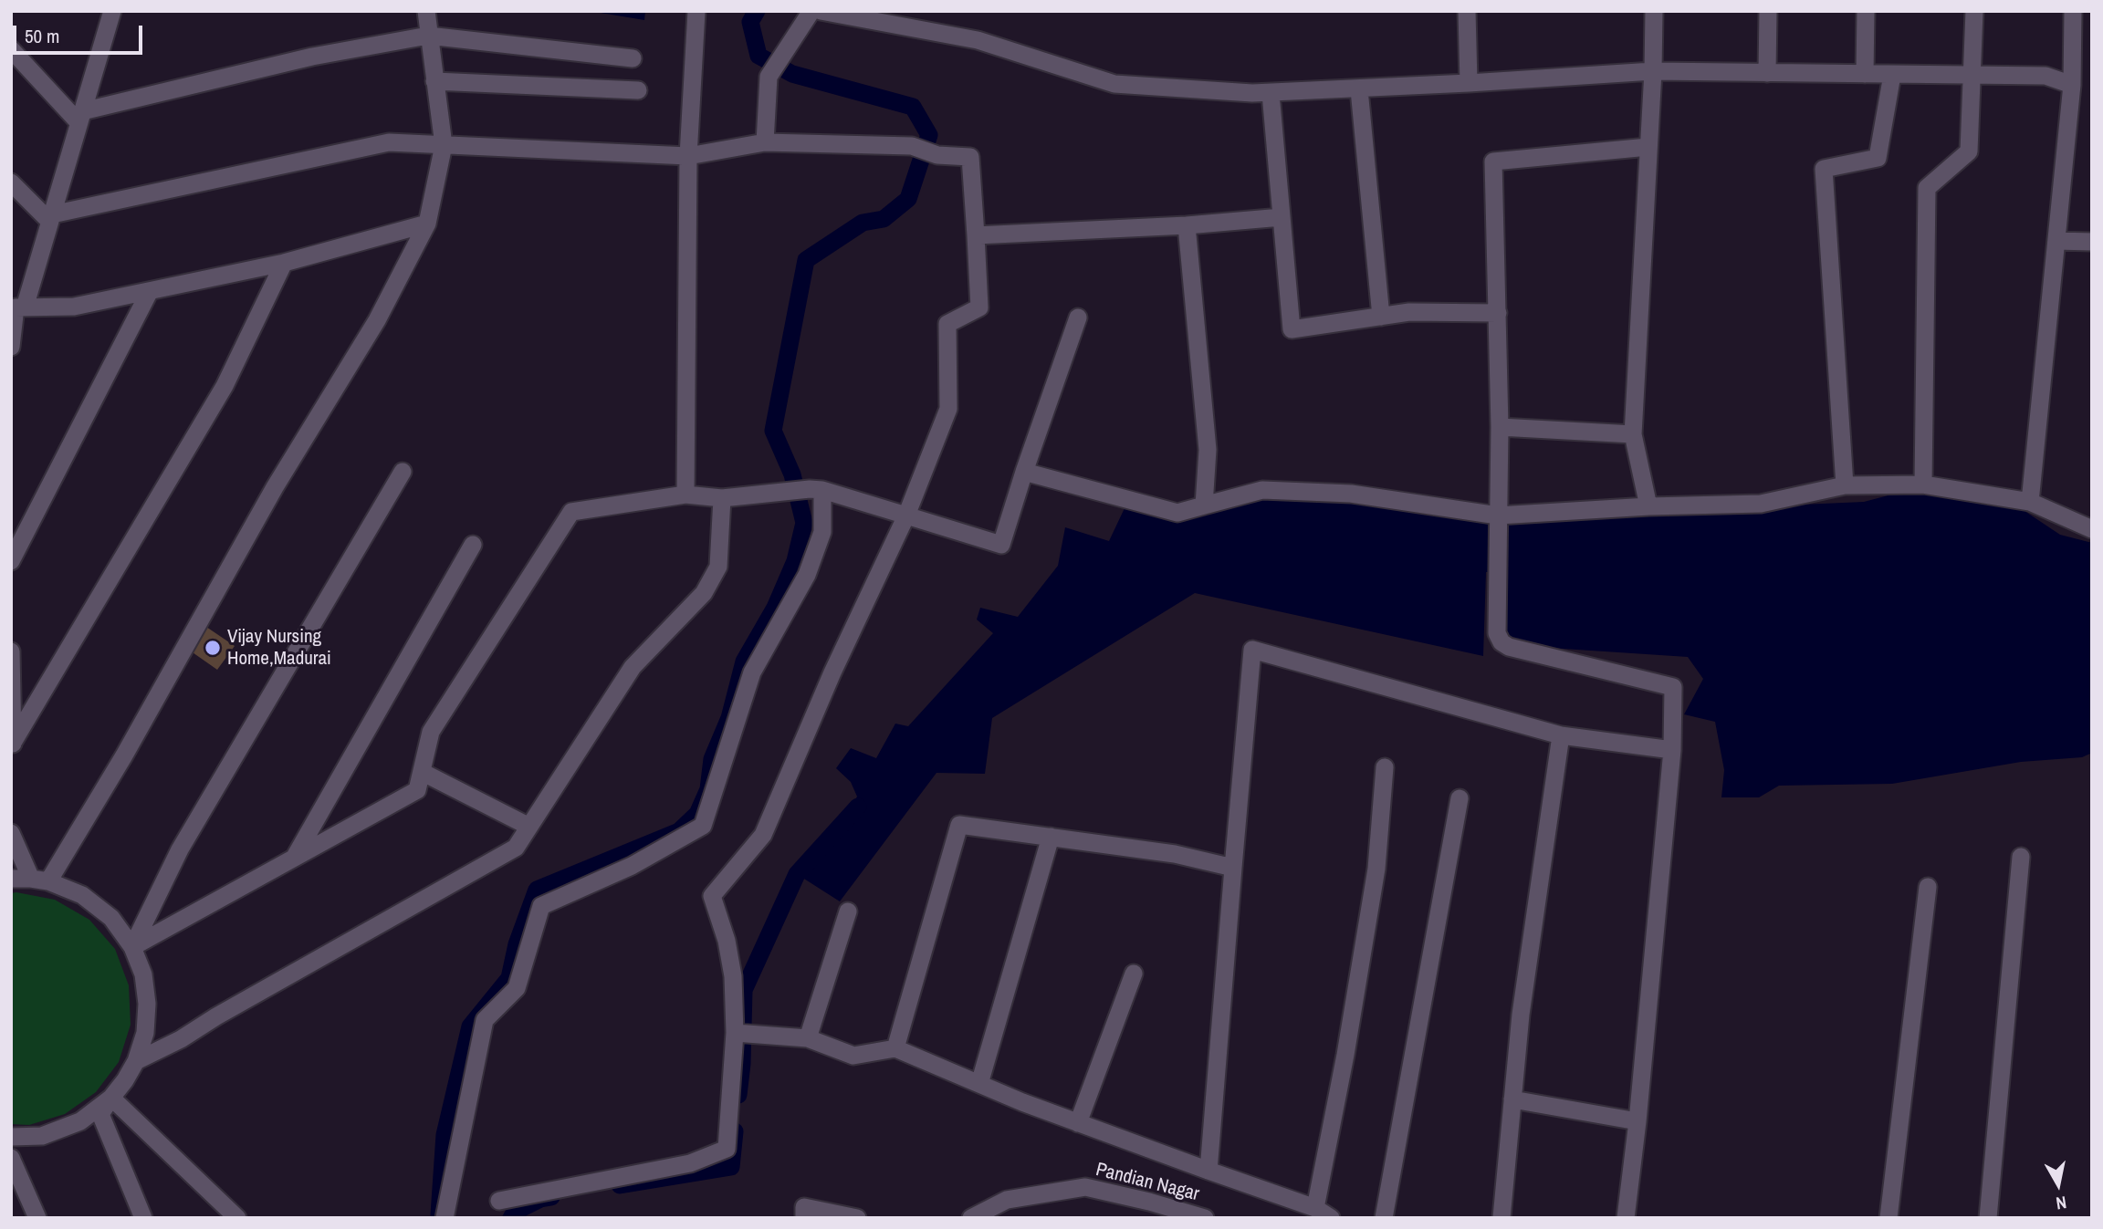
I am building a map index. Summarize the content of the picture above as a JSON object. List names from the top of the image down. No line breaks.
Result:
{"streets":{"street":["Pandian Nagar"]},"places":["Vijay Nursing Home,Madurai"],"scale_bar":"50 m","north":"bottom"}
